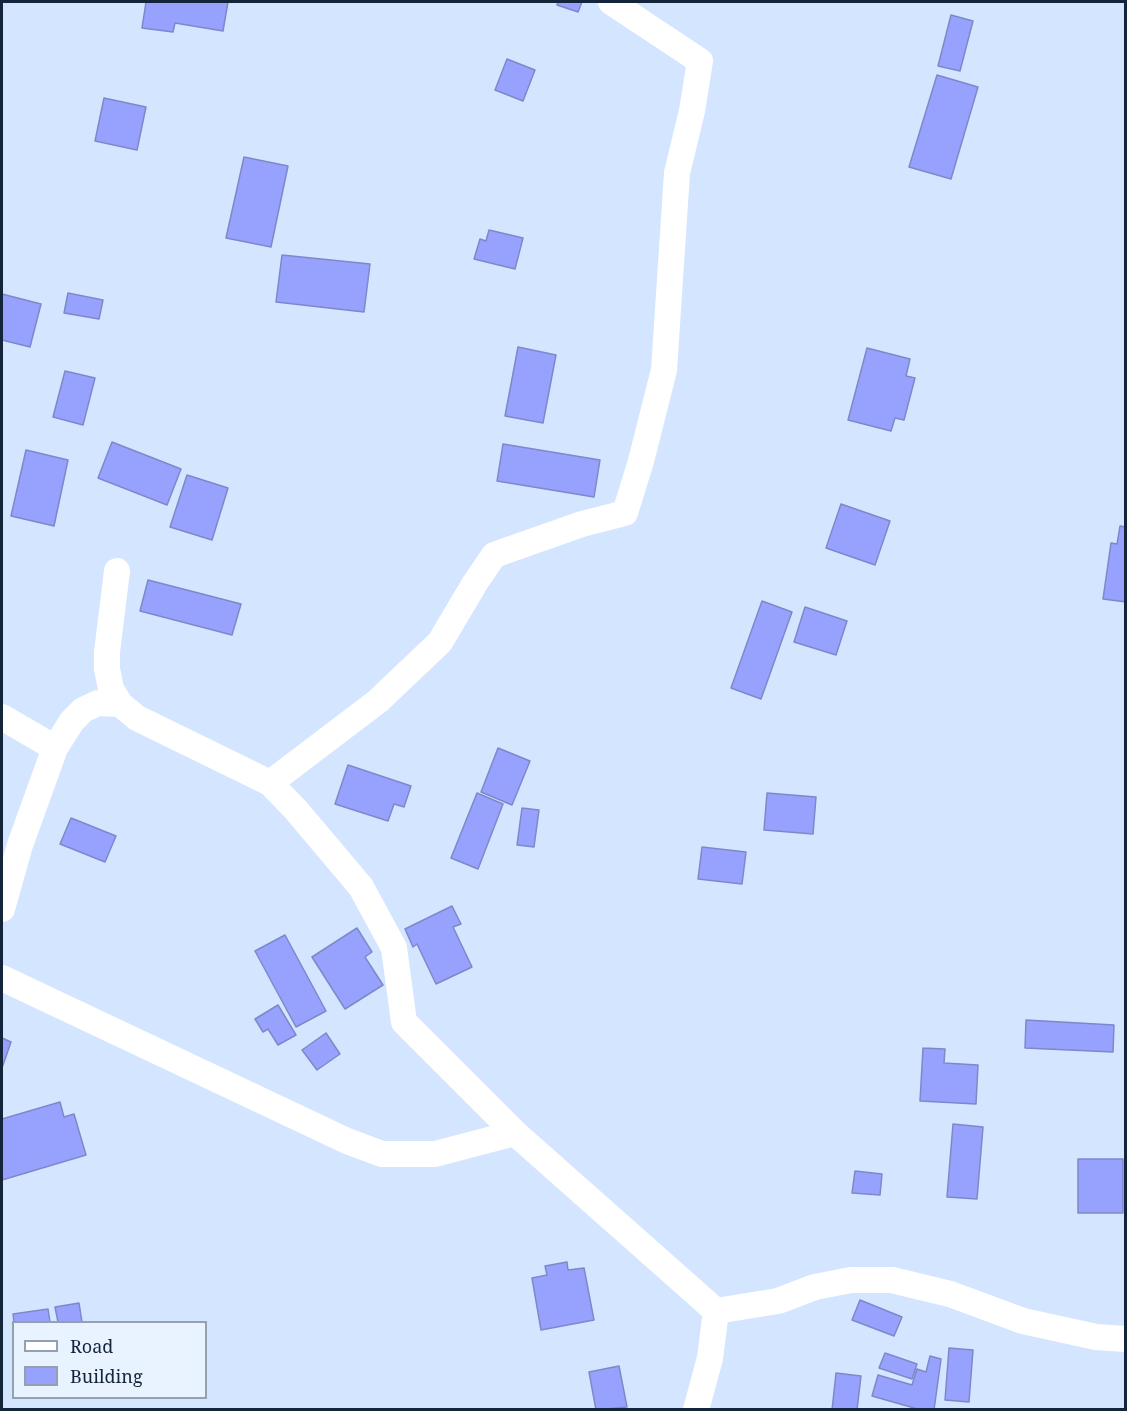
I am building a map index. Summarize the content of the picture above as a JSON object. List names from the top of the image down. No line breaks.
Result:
{"legend":["Road","Building"]}
